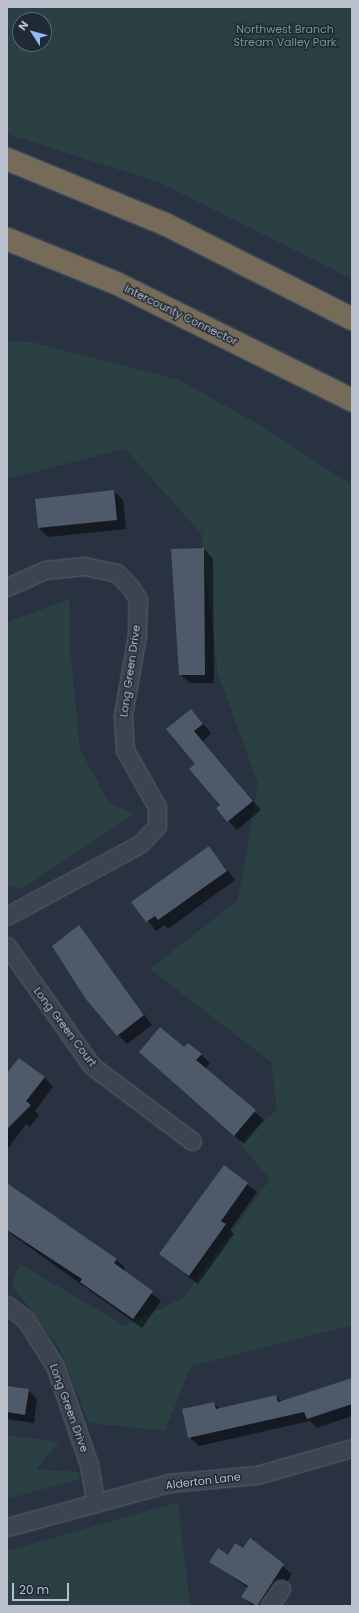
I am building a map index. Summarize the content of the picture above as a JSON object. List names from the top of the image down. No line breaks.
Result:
{"streets":{"highway":["Intercounty Connector"],"street":["Long Green Drive","Long Green Court","Alderton Lane"]},"crossings":[["Long Green Drive","Alderton Lane"]],"parks":["Northwest Branch Stream Valley Park"],"scale_bar":"20 m","north":"top left"}
